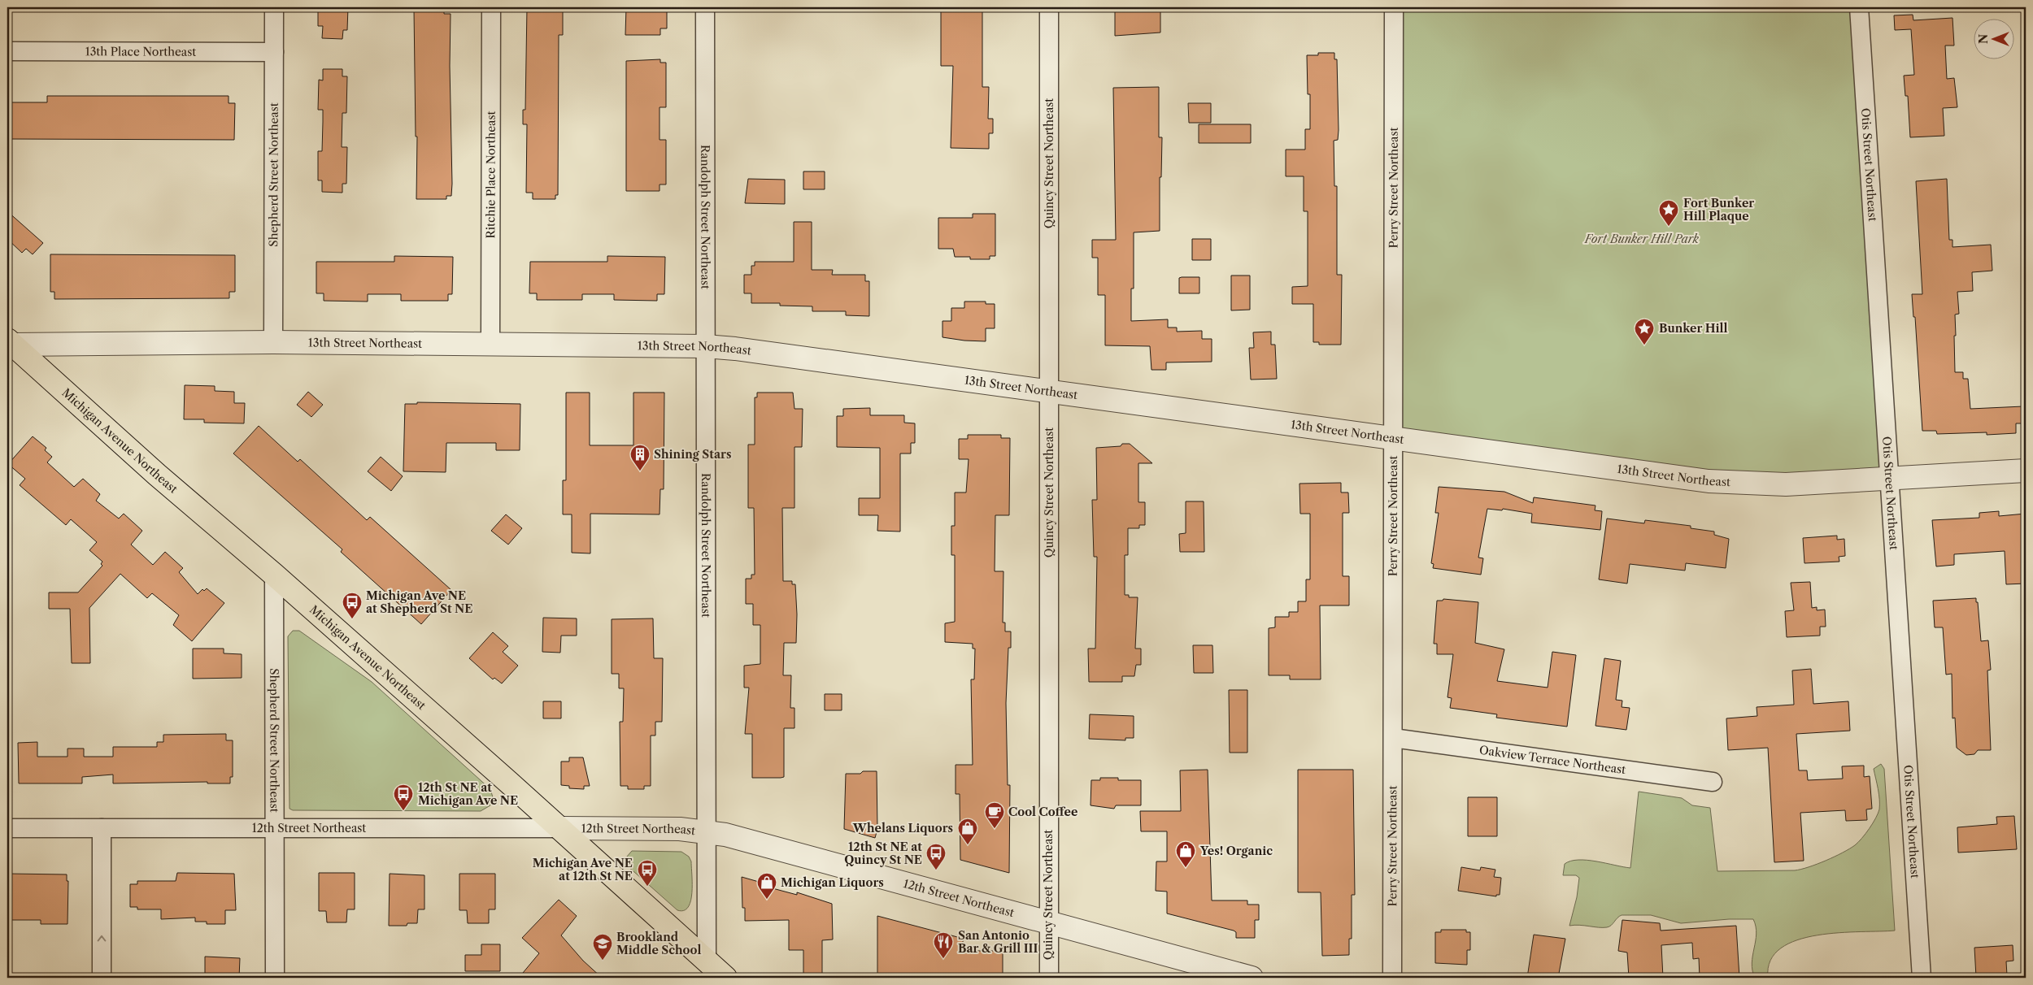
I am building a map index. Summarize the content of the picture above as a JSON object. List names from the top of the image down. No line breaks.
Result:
{"streets":{"main road":["Michigan Avenue Northeast"],"street":["13th Place Northeast","Quincy Street Northeast","Otis Street Northeast","Shepherd Street Northeast","Ritchie Place Northeast","Perry Street Northeast","Randolph Street Northeast","13th Street Northeast","Oakview Terrace Northeast","12th Street Northeast"]},"crossings":[["13th Place Northeast","Shepherd Street Northeast"],["Quincy Street Northeast","13th Street Northeast"],["Quincy Street Northeast","12th Street Northeast"],["Otis Street Northeast","13th Street Northeast"],["Shepherd Street Northeast","13th Street Northeast"],["Shepherd Street Northeast","Michigan Avenue Northeast"],["Shepherd Street Northeast","12th Street Northeast"],["Ritchie Place Northeast","13th Street Northeast"],["Perry Street Northeast","13th Street Northeast"],["Perry Street Northeast","Oakview Terrace Northeast"],["Randolph Street Northeast","13th Street Northeast"],["Randolph Street Northeast","Michigan Avenue Northeast"],["Randolph Street Northeast","12th Street Northeast"],["13th Street Northeast","Michigan Avenue Northeast"],["Michigan Avenue Northeast","12th Street Northeast"]],"parks":["Fort Bunker Hill Park"],"places":{"place":["Fort Bunker Hill Plaque","Bunker Hill"],"building":["Shining Stars"],"bus stop":["Michigan Ave NE at Shepherd St NE","12th St NE at Michigan Ave NE","12th St NE at Quincy St NE","Michigan Ave NE at 12th St NE"],"cafe":["Cool Coffee"],"shop":["Whelans Liquors","Yes! Organic","Michigan Liquors"],"restaurant":["San Antonio Bar & Grill III"],"school or university":["Brookland Middle School"]},"north":"left"}
